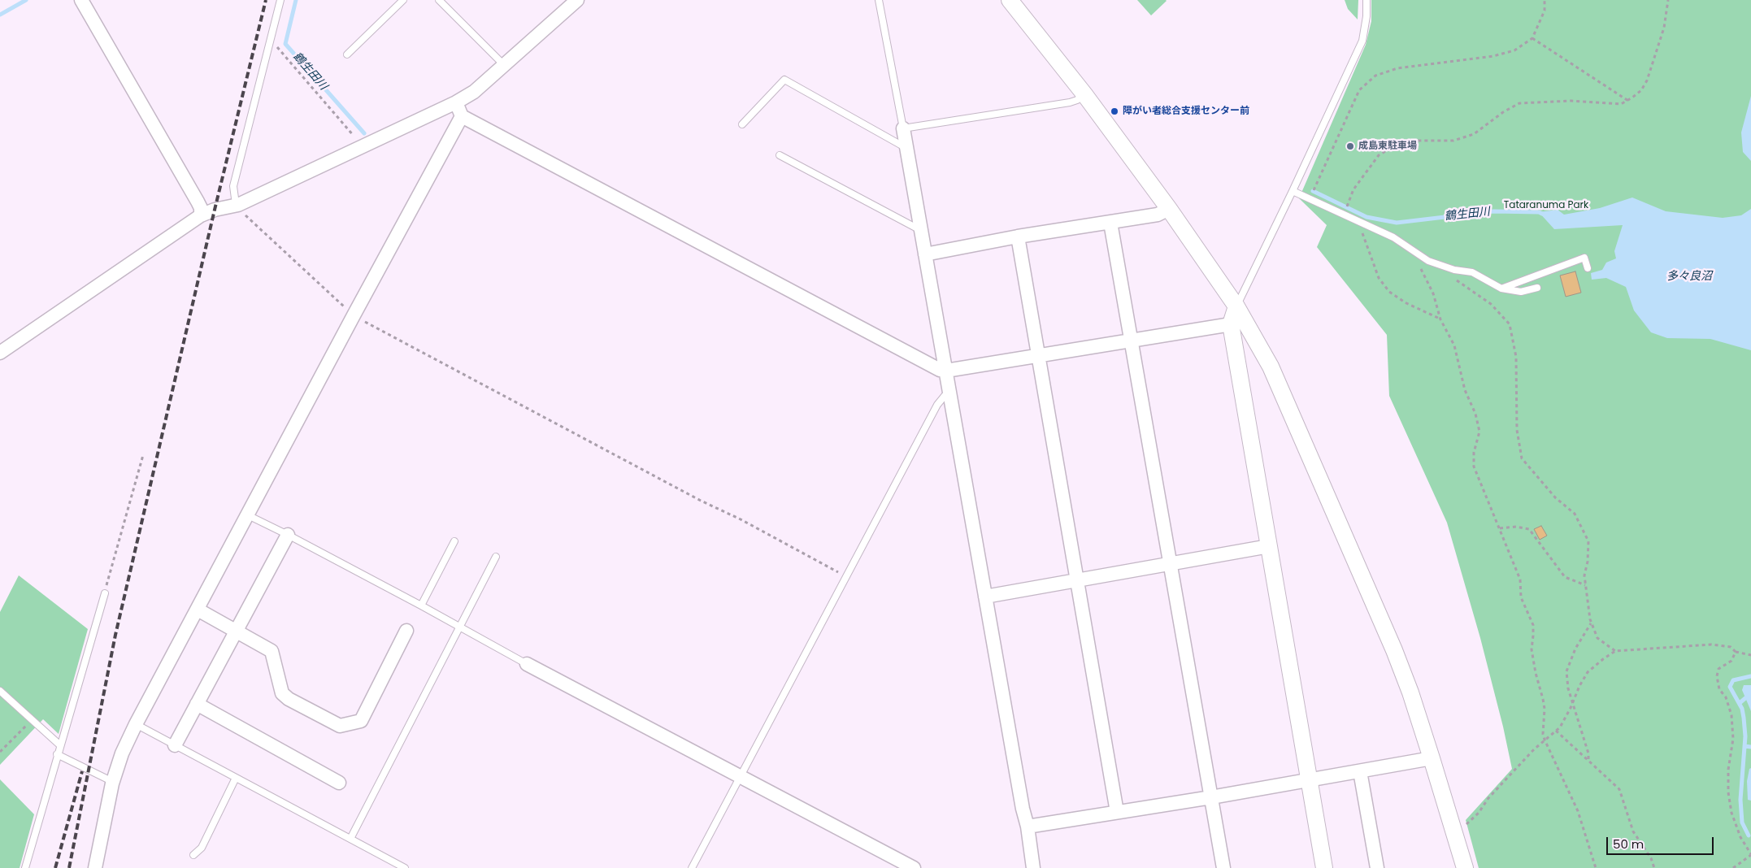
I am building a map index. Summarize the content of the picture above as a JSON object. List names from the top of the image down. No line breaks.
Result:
{"water":["鶴生田川","多々良沼"],"parks":["Tataranuma Park"],"places":["障がい者総合支援センター前","成島東駐車場"],"scale_bar":"50 m"}
